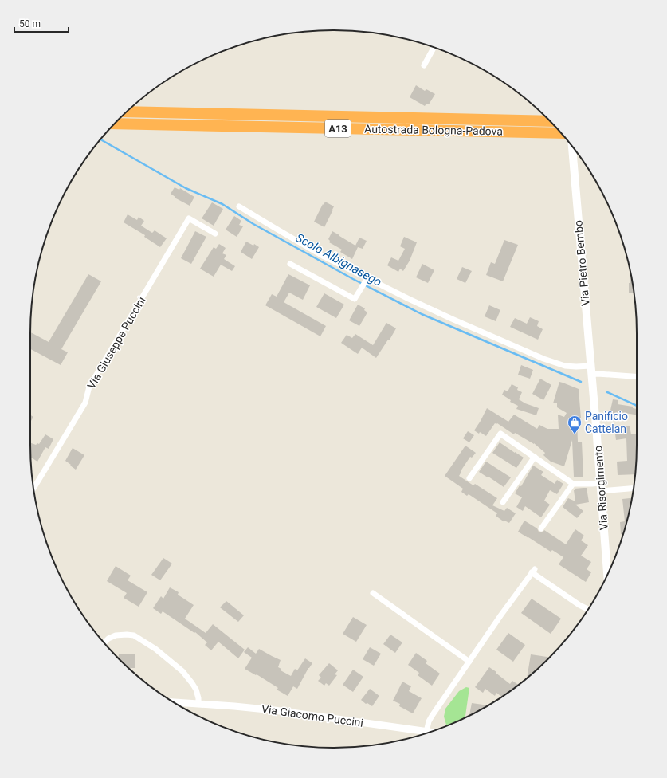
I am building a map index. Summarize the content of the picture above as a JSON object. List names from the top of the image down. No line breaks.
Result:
{"streets":{"highway":["A13","Autostrada Bologna-Padova"],"main road":["Via Pietro Bembo","Via Risorgimento"],"street":["Via Giuseppe Puccini","Via Giacomo Puccini"]},"crossings":[["Via Pietro Bembo","Via Risorgimento"]],"water":["Scolo Albignasego"],"places":{"shop":["Panificio Cattelan"]},"scale_bar":"50 m"}
